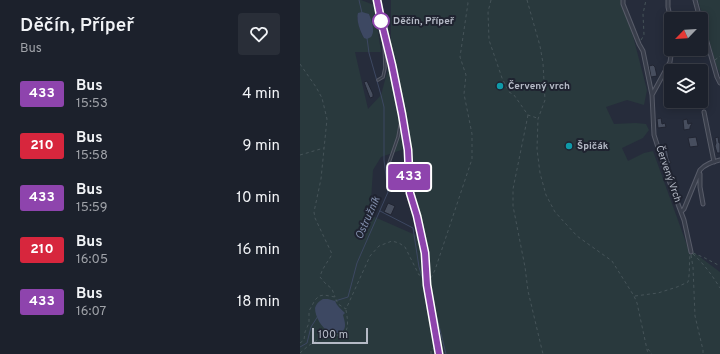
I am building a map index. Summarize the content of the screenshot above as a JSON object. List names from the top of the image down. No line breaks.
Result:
{"streets":{"street":["Červený Vrch"]},"water":["Ostružník"],"places":["Děčín, Přípeř","Červený vrch","Špičák"],"lines":["bus line 433"],"scale_bar":"100 m","north":"bottom left","page":{"heading":["Děčín, Přípeř","Bus"],"on_map":"433","list":[{"mark":"433","name":"Bus","note":"15:53","value":"4 min"},{"mark":"210","name":"Bus","note":"15:58","value":"9 min"},{"mark":"433","name":"Bus","note":"15:59","value":"10 min"},{"mark":"210","name":"Bus","note":"16:05","value":"16 min"},{"mark":"433","name":"Bus","note":"16:07","value":"18 min"}],"scale":"100 m"}}
